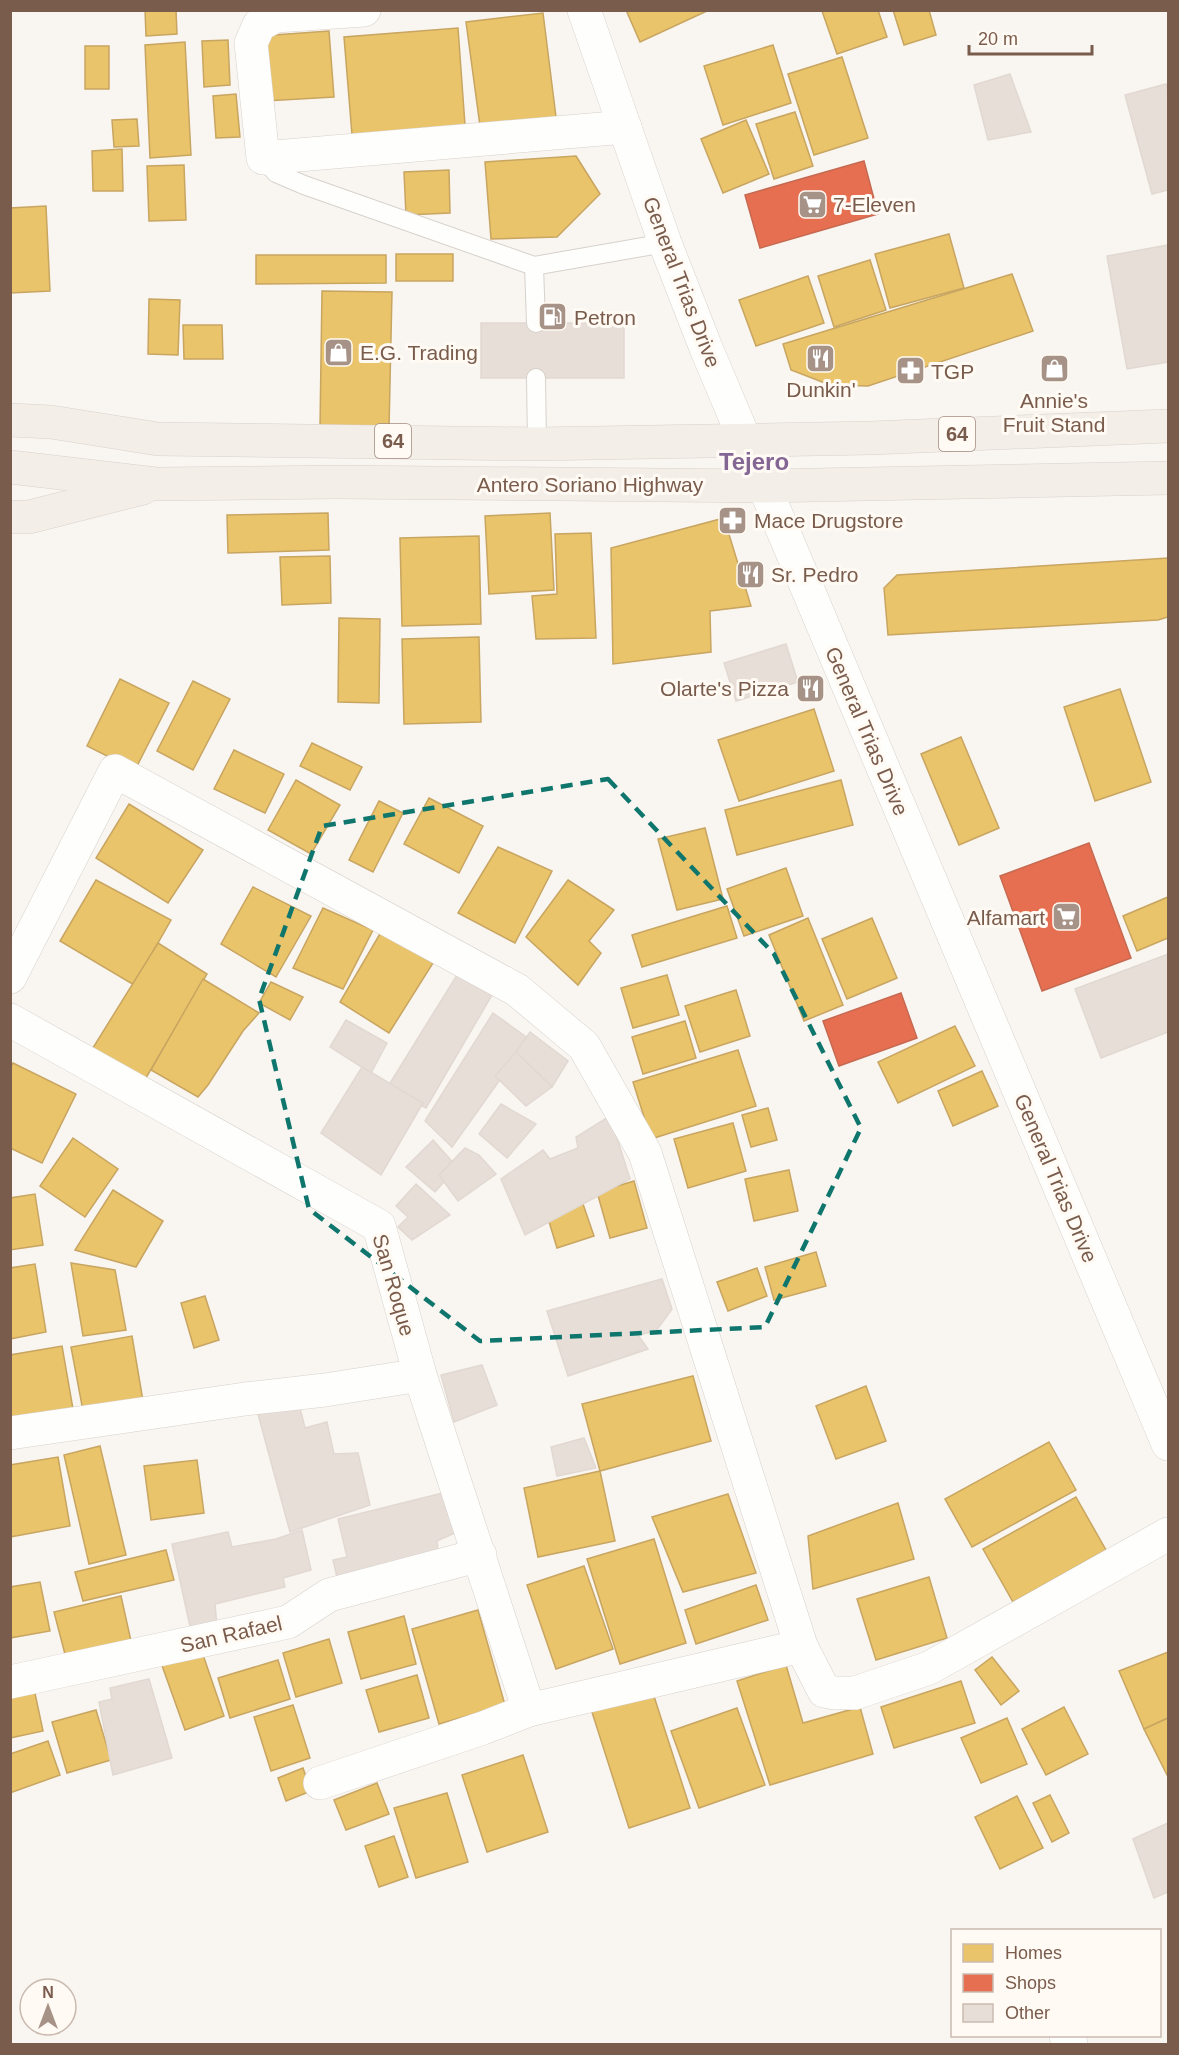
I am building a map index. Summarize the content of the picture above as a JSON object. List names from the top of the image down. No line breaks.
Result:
{"streets":{"main road":["64","Antero Soriano Highway"],"street":["General Trias Drive","San Roque","San Rafael"]},"crossings":[["General Trias Drive","Antero Soriano Highway"],["San Roque","San Rafael"]],"districts":["Tejero"],"places":{"supermarket":["7-Eleven","Alfamart"],"fuel station":["Petron"],"shop":["E.G. Trading","Annie's Fruit Stand"],"restaurant":["Dunkin'","Sr. Pedro","Olarte's Pizza"],"pharmacy":["TGP","Mace Drugstore"]},"legend":["Homes","Shops","Other"],"scale_bar":"20 m","north":"top"}
